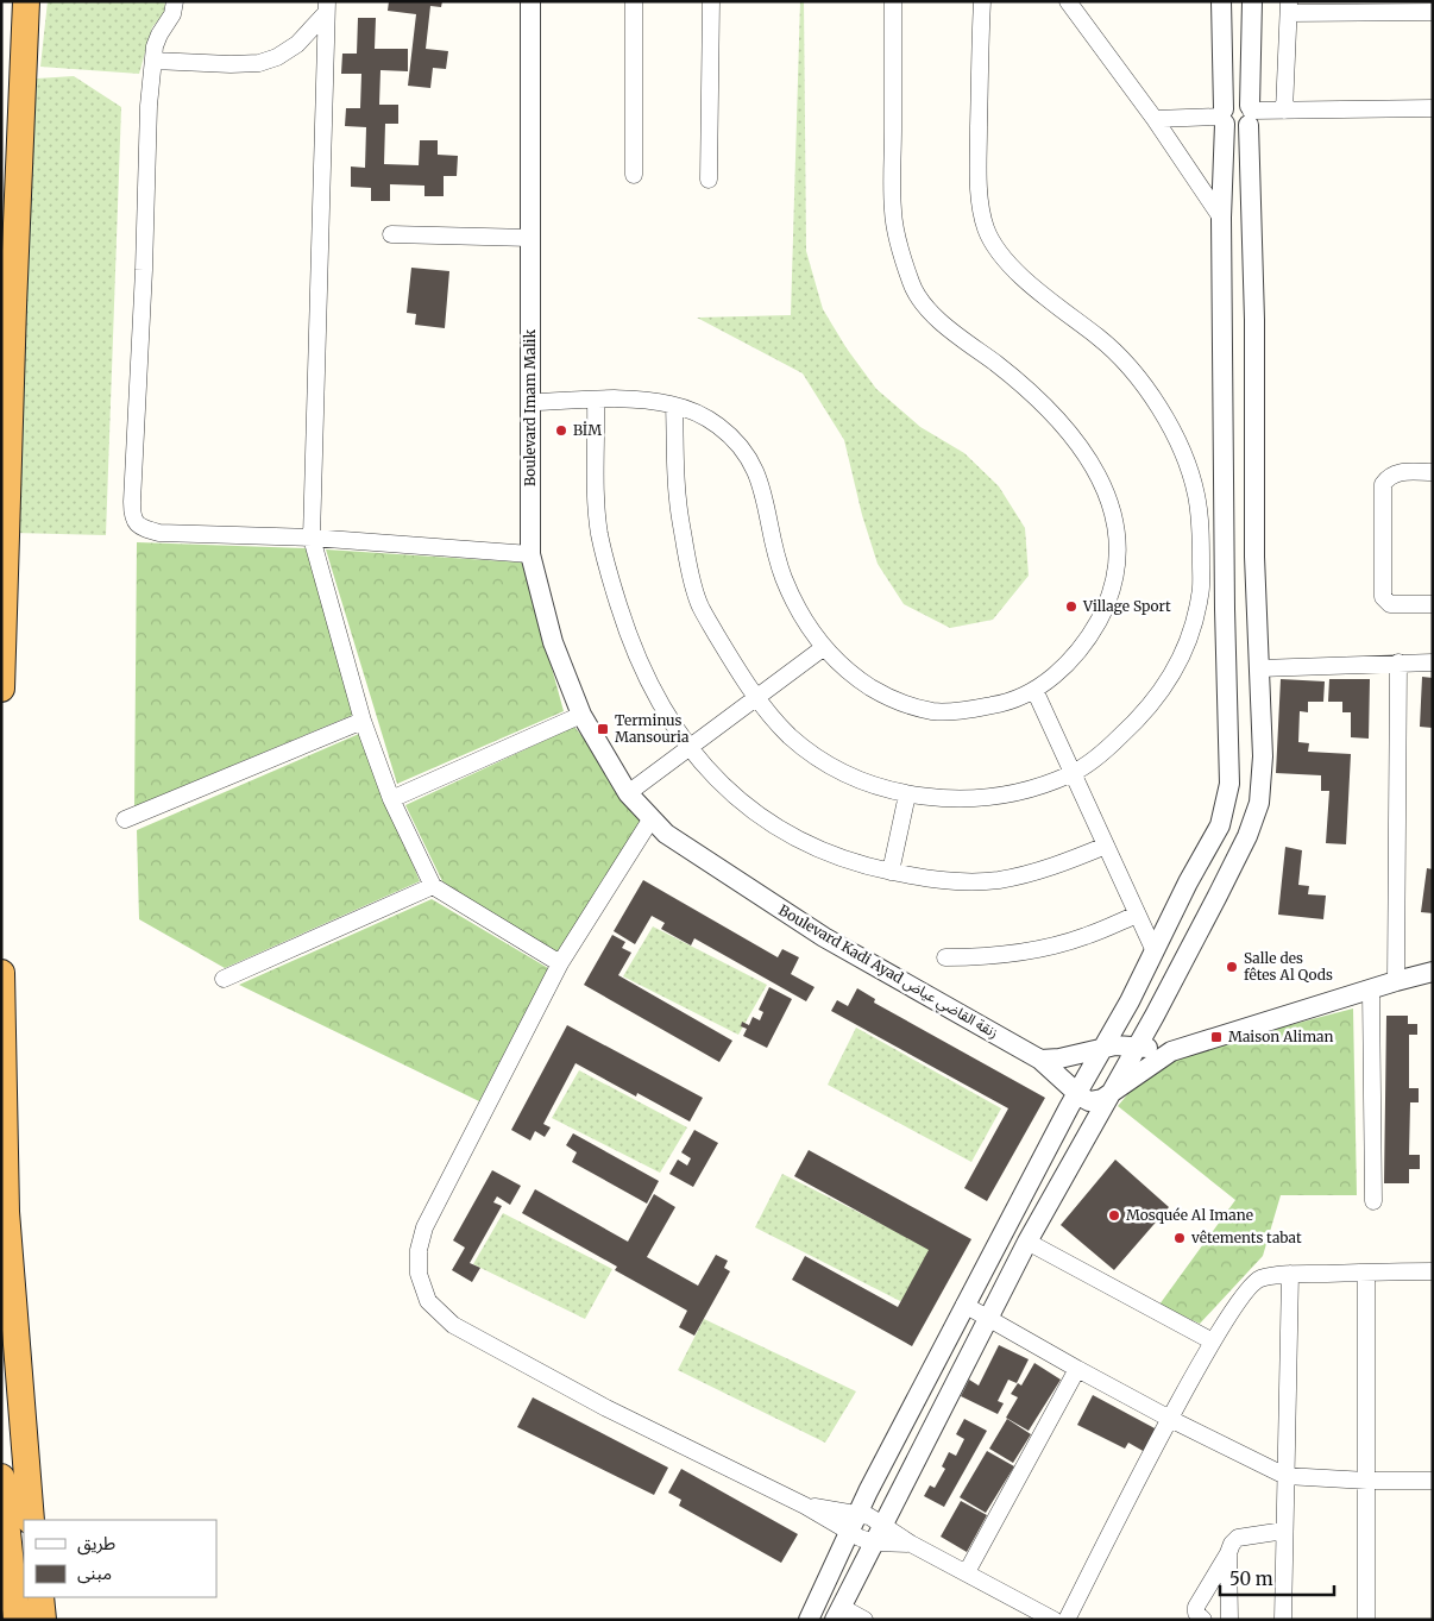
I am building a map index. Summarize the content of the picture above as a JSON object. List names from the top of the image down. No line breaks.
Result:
{"streets":{"street":["Boulevard Imam Malik","Boulevard Kadi Ayad زنقة القاضي عياض"]},"crossings":[["Boulevard Imam Malik","Boulevard Kadi Ayad زنقة القاضي عياض"]],"places":{"other":["BİM","Village Sport","Salle des fêtes Al Qods","Mosquée Al Imane","vêtements tabat"],"transit":["Terminus Mansouria","Maison Aliman"]},"legend":["طريق","مبنى"],"scale_bar":"50 m"}
